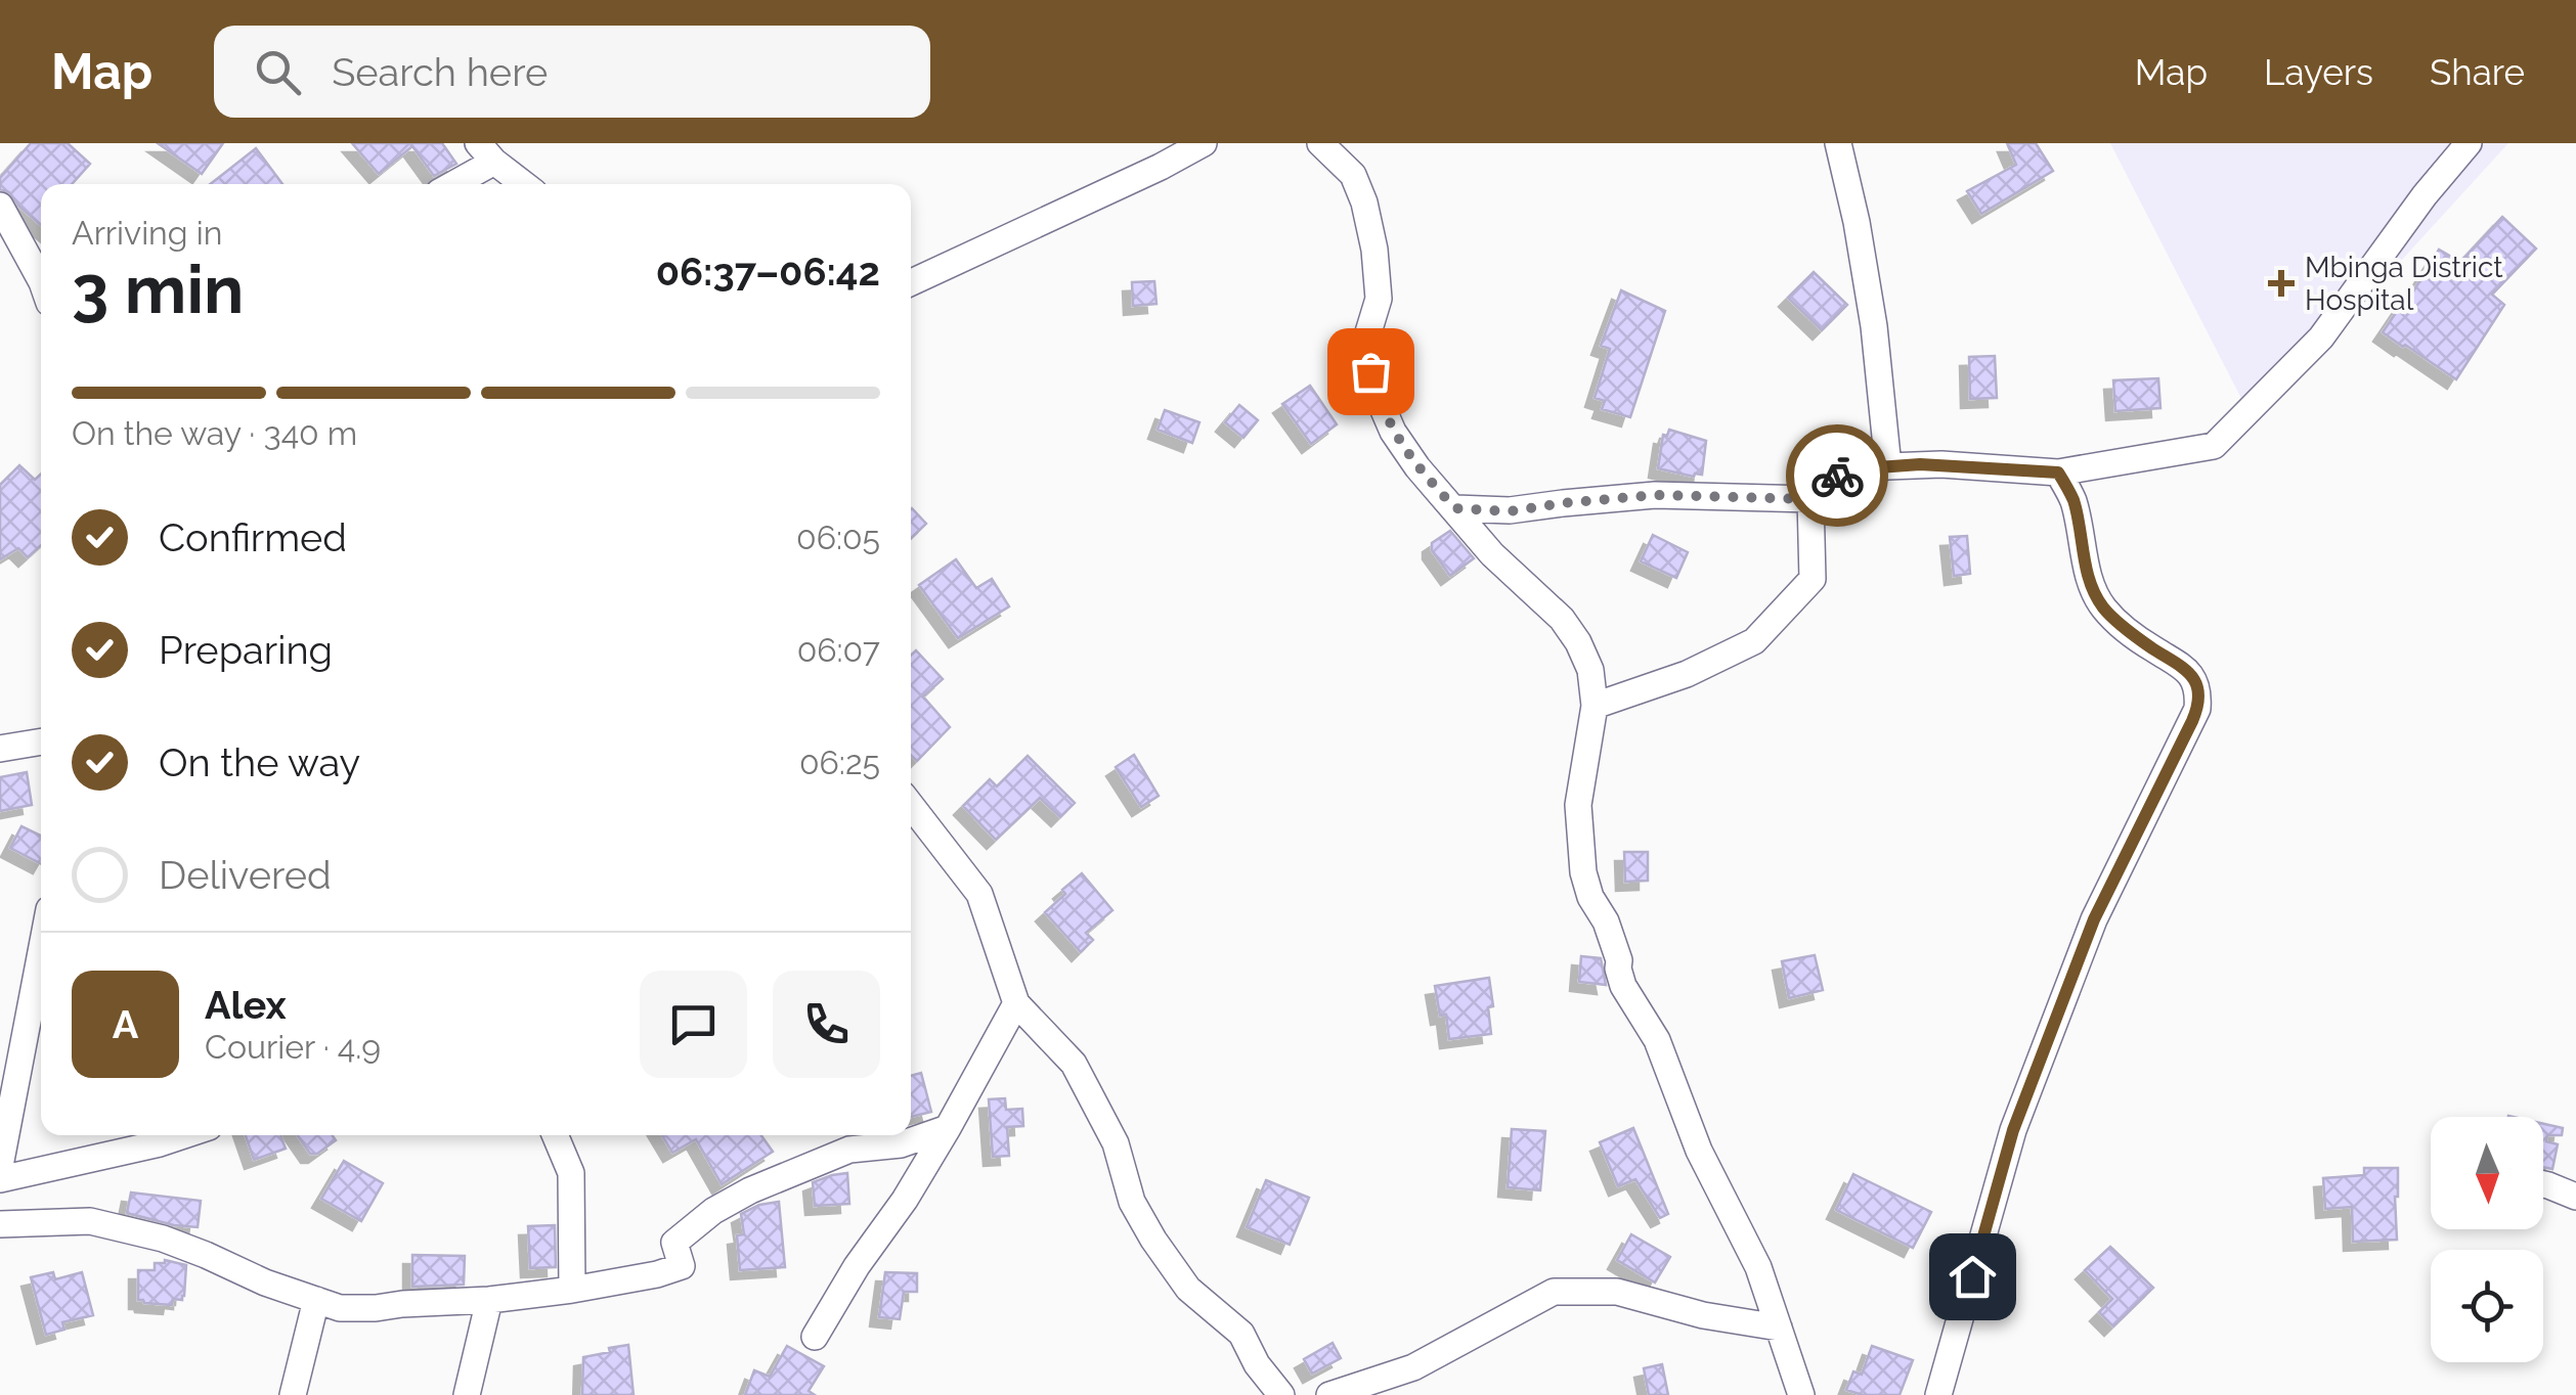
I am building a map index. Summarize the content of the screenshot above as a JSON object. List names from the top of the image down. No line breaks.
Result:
{"places":{"health":["Mbinga District Hospital"]},"north":"bottom","page":{"header":"Map","search":"Search here","nav":["Map","Layers","Share"],"heading":["3 min","Arriving in","06:37–06:42"],"panel":["Alex","Courier · 4.9"],"bar":"On the way · 340 m","list":[["Confirmed","06:05"],["Preparing","06:07"],["On the way","06:25"],"Delivered"],"round":"A"}}
